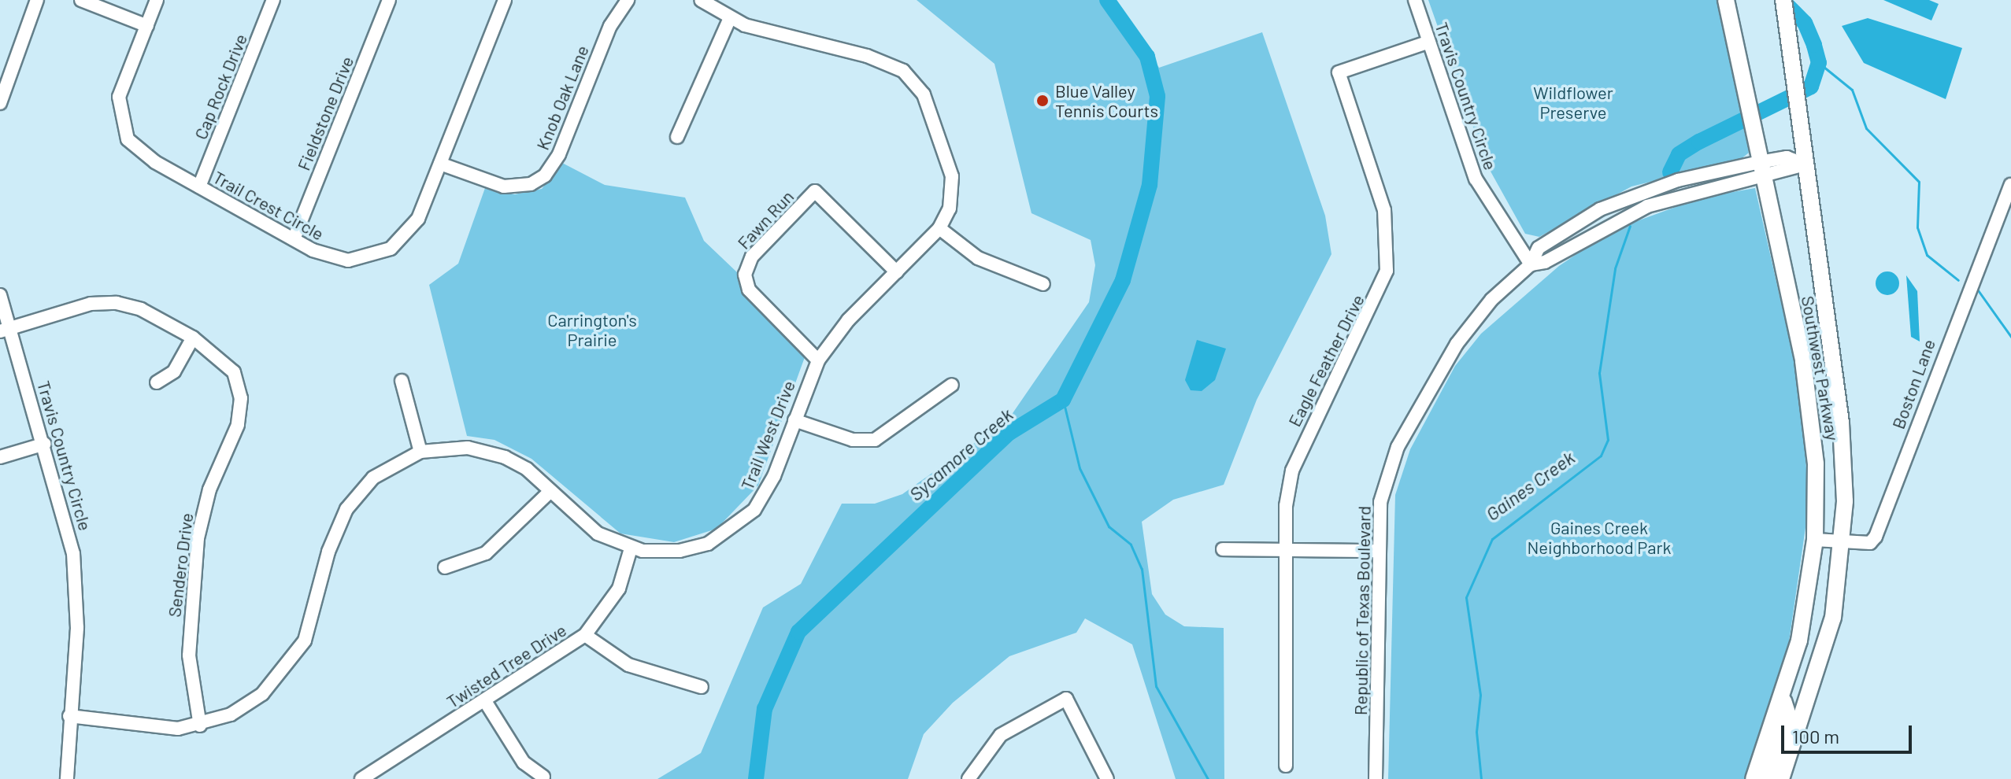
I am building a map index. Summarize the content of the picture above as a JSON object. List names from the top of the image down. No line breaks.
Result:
{"streets":{"main road":["Southwest Parkway"],"street":["Cap Rock Drive","Travis Country Circle","Knob Oak Lane","Fieldstone Drive","Trail Crest Circle","Fawn Run","Eagle Feather Drive","Boston Lane","Trail West Drive","Sendero Drive","Republic of Texas Boulevard","Twisted Tree Drive"]},"crossings":[["Cap Rock Drive","Trail Crest Circle"],["Travis Country Circle","Eagle Feather Drive"],["Travis Country Circle","Trail West Drive"],["Travis Country Circle","Sendero Drive"],["Travis Country Circle","Republic of Texas Boulevard"],["Knob Oak Lane","Trail Crest Circle"],["Fieldstone Drive","Trail Crest Circle"],["Fawn Run","Trail West Drive"],["Southwest Parkway","Boston Lane"],["Southwest Parkway","Republic of Texas Boulevard"],["Trail West Drive","Sendero Drive"],["Trail West Drive","Twisted Tree Drive"]],"water":["Sycamore Creek","Gaines Creek"],"parks":["Wildflower Preserve","Carrington's Prairie","Gaines Creek Neighborhood Park"],"places":["Blue Valley Tennis Courts"],"scale_bar":"100 m"}
